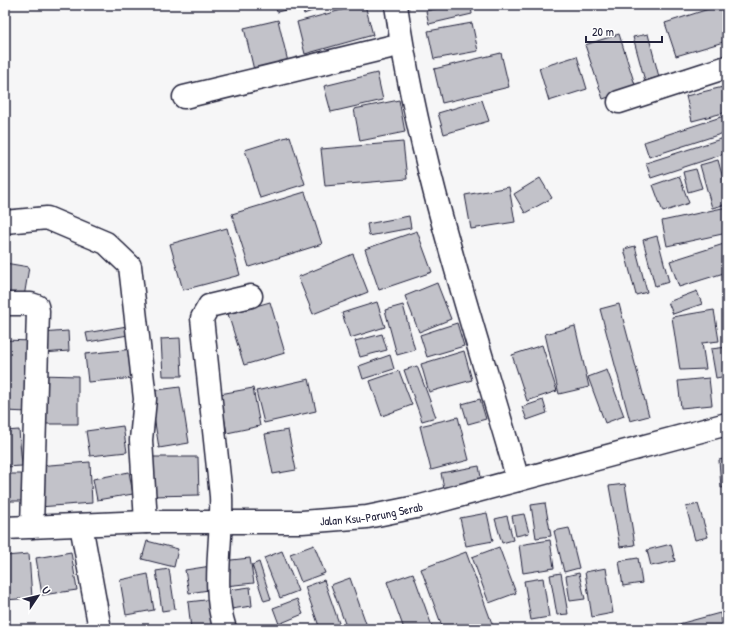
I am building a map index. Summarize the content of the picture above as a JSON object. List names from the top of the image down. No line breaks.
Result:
{"streets":{"street":["Jalan Ksu-Parung Serab"]},"scale_bar":"20 m","north":"top right"}
